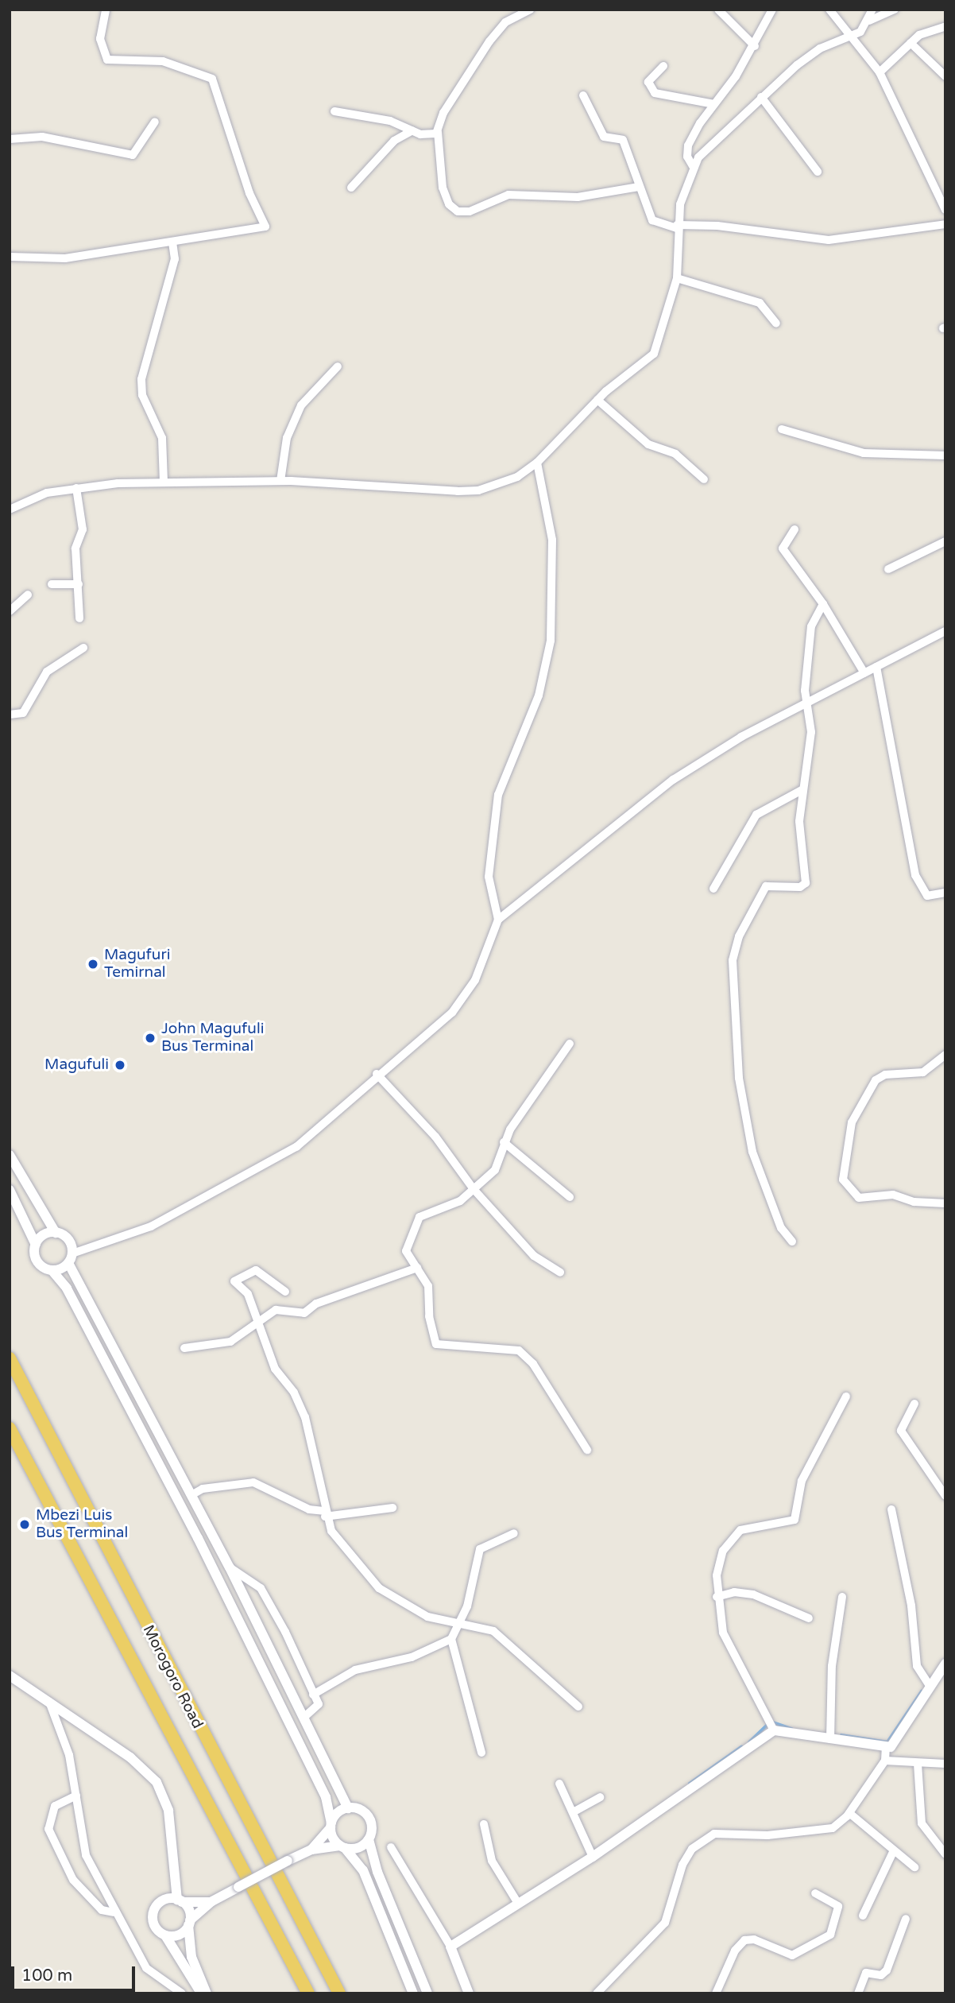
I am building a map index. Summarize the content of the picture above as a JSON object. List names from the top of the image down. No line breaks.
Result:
{"streets":{"highway":["Morogoro Road"]},"places":["Magufuri Temirnal","John Magufuli Bus Terminal","Magufuli","Mbezi Luis Bus Terminal"],"scale_bar":"100 m"}
